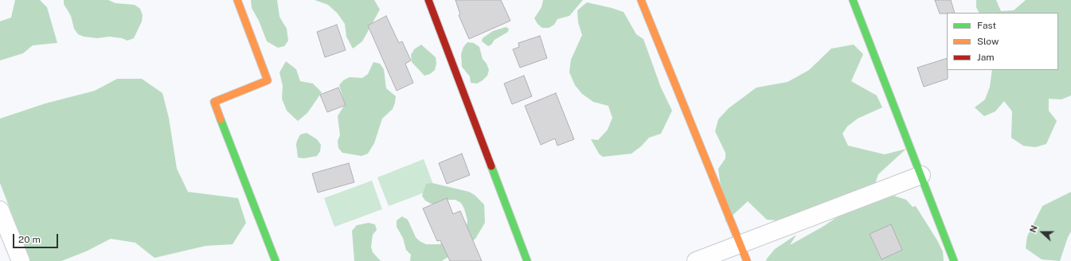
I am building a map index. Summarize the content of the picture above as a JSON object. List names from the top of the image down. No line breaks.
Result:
{"legend":["Fast","Slow","Jam"],"scale_bar":"20 m","north":"left"}
